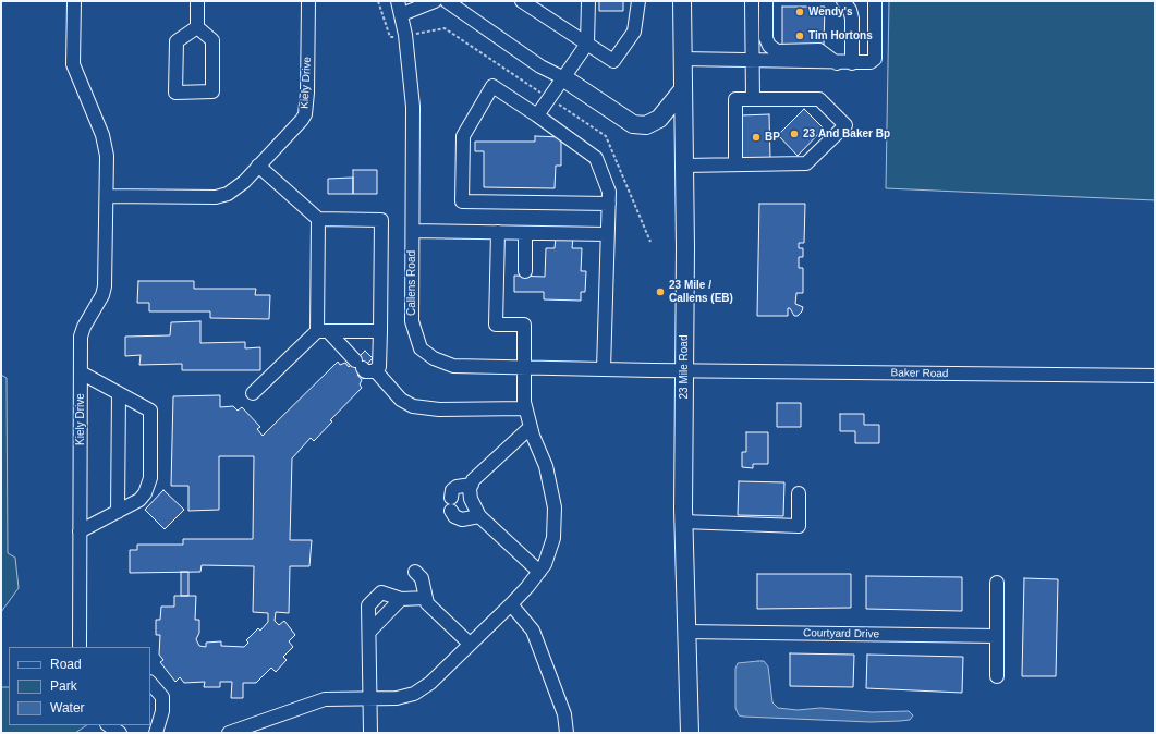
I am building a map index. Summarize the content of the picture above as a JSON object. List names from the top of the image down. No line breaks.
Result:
{"streets":{"main road":["23 Mile Road"],"street":["Kiely Drive","Callens Road","Baker Road","Courtyard Drive"]},"crossings":[["Callens Road","23 Mile Road"],["Callens Road","Baker Road"],["23 Mile Road","Baker Road"],["23 Mile Road","Courtyard Drive"]],"places":["Wendy's","Tim Hortons","23 And Baker Bp","BP","23 Mile / Callens (EB)"],"legend":["Road","Park","Water"]}
